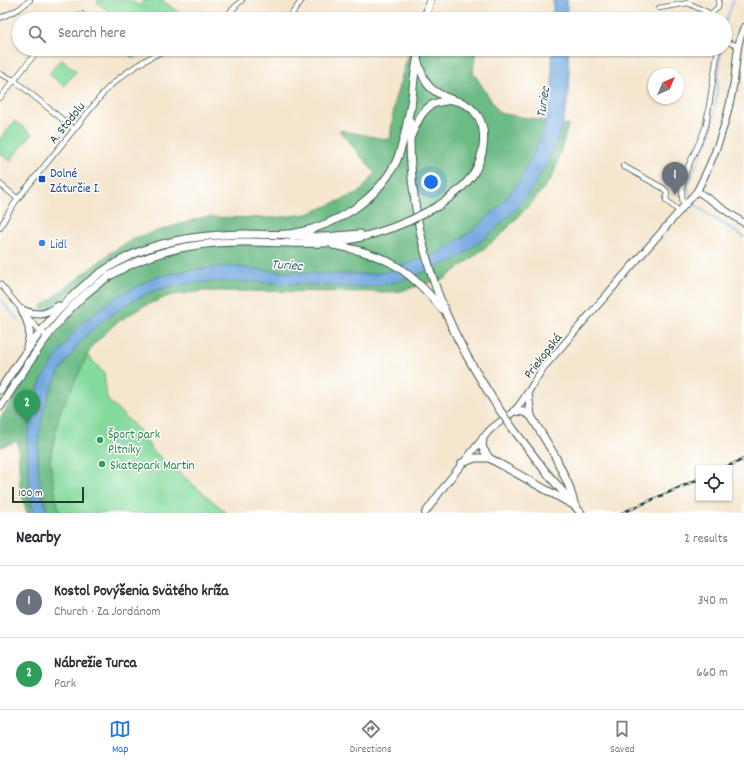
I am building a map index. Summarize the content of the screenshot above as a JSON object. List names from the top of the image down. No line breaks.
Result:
{"streets":{"street":["A. Stodolu","Priekopská"]},"water":["Turiec"],"places":{"transit":["Dolné Záturčie I."],"other":["Lidl","Šport park Pltníky","Skatepark Martin"]},"scale_bar":"100 m","north":"top right","page":{"search":"Search here","pins":["1","2"],"scale":"100 m","heading":["Nearby","2 results"],"list":[{"mark":"1","name":"Kostol Povýšenia Svätého kríža","note":"Church · Za Jordánom","value":"340 m"},{"mark":"2","name":"Nábrežie Turca","note":"Park","value":"660 m"}],"nav":["Map","Directions","Saved"]}}
